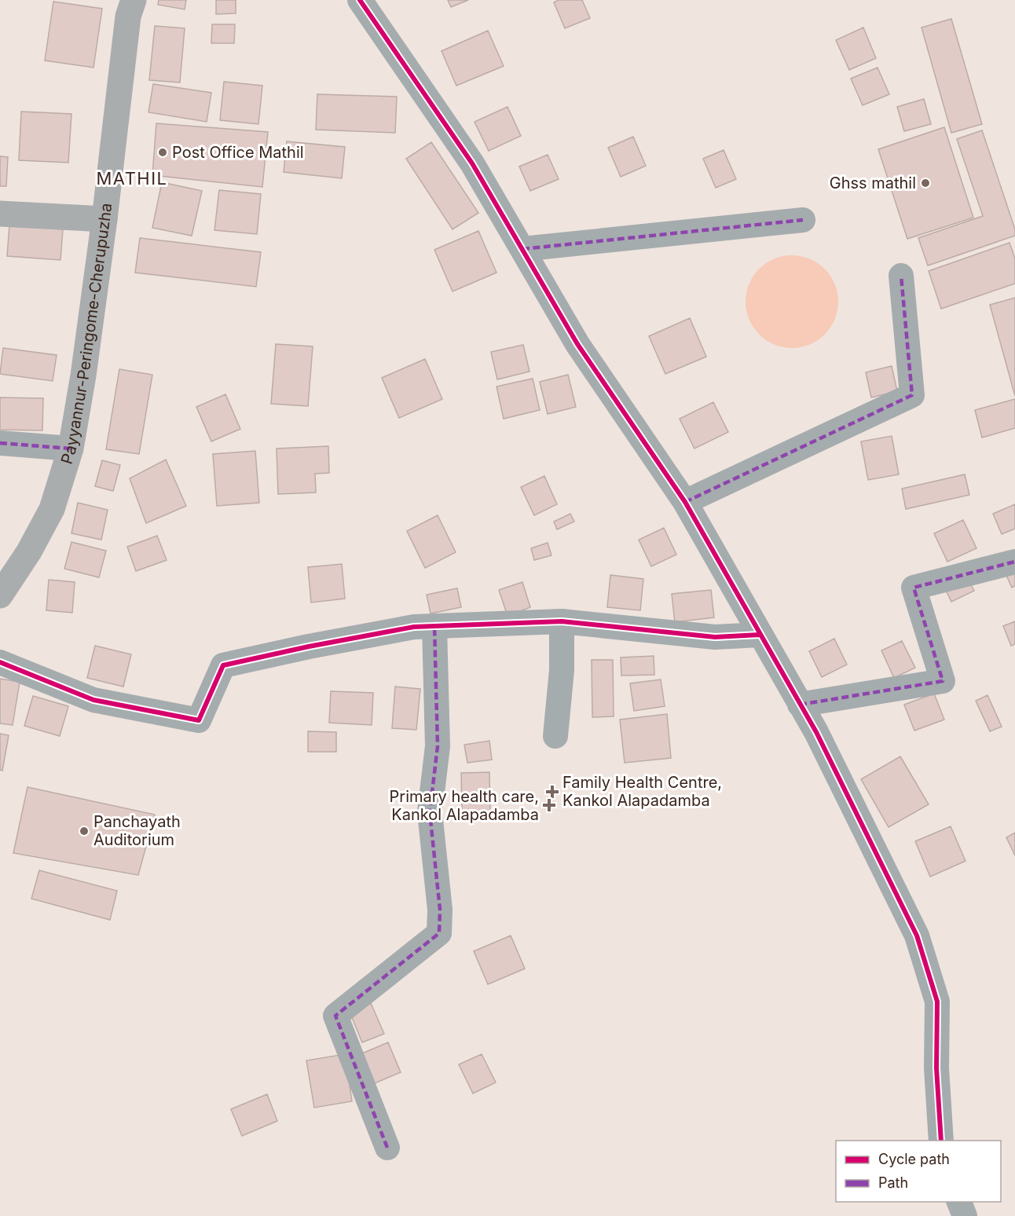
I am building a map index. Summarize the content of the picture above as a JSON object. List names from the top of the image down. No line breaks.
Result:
{"streets":{"main road":["Payyannur-Peringome-Cherupuzha"]},"districts":["MATHIL"],"places":{"other":["Post Office Mathil","Ghss mathil","Panchayath Auditorium"],"health":["Family Health Centre, Kankol Alapadamba","Primary health care, Kankol Alapadamba"]},"legend":["Cycle path","Path"]}
